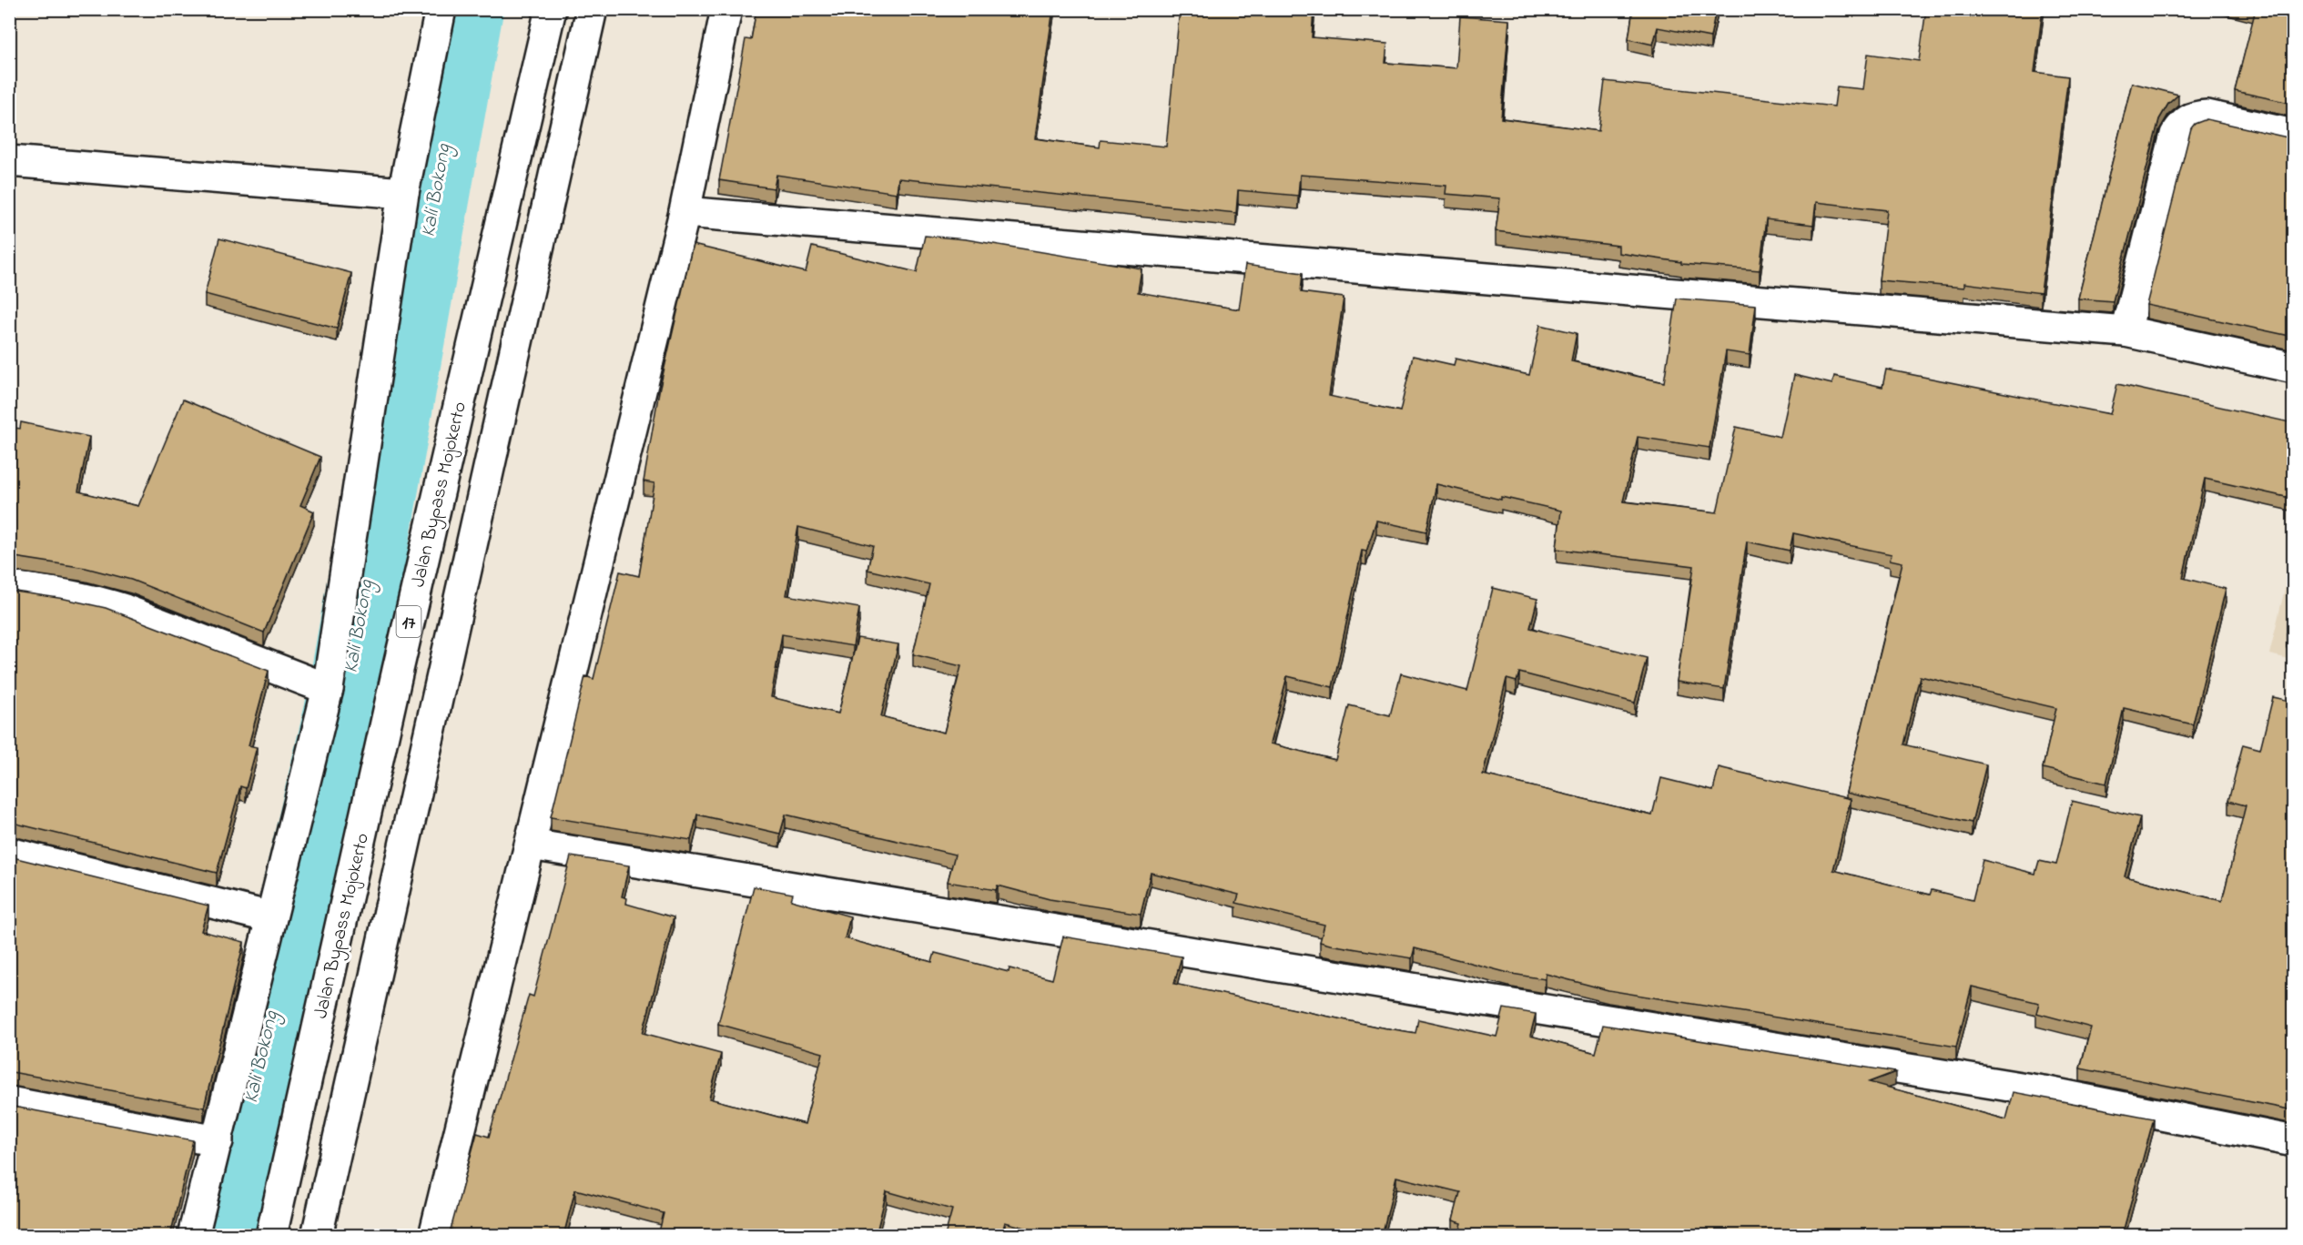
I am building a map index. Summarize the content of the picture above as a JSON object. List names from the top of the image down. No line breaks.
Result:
{"streets":{"main road":["Jalan Bypass Mojokerto","17"]},"water":["Kali Bokong"]}
